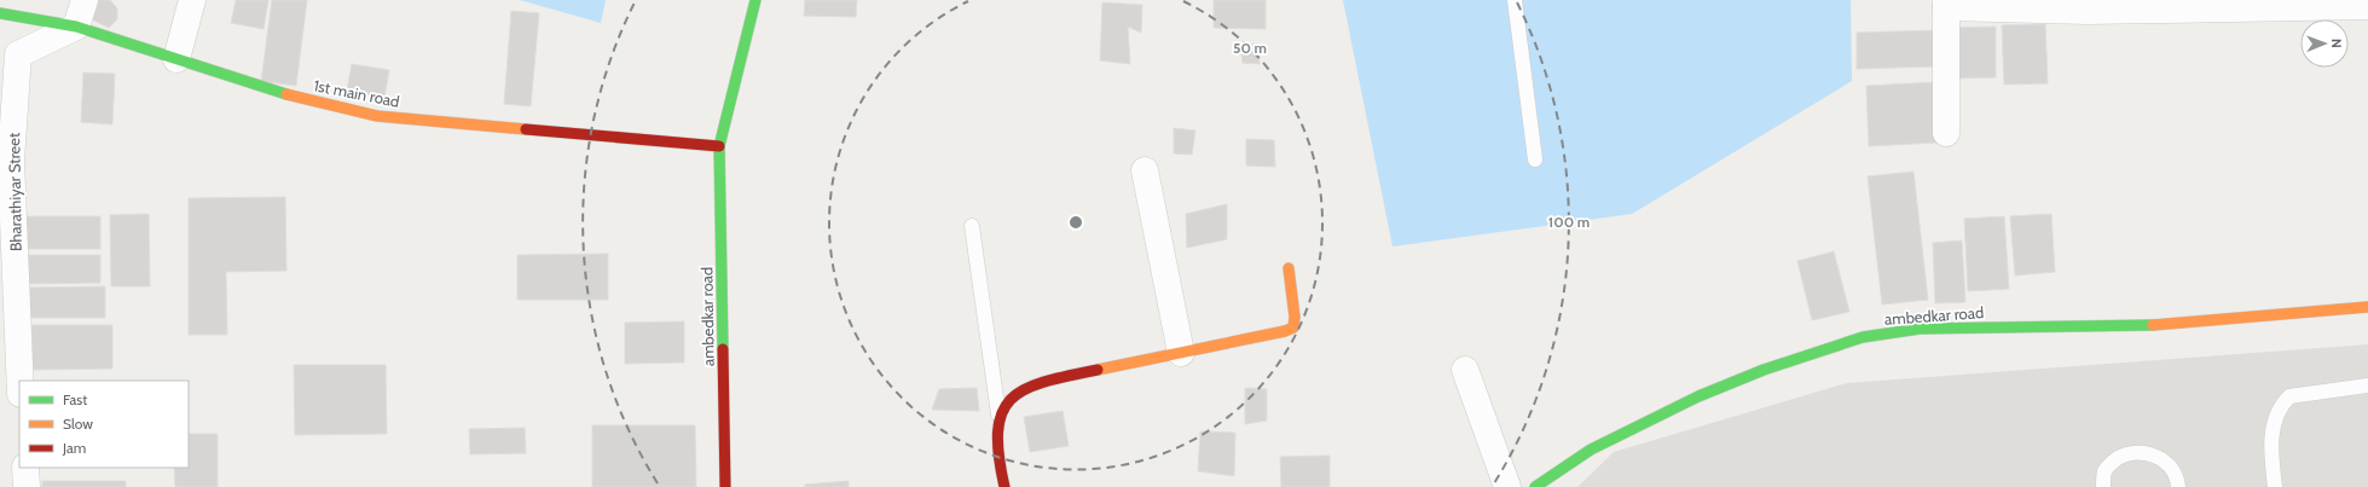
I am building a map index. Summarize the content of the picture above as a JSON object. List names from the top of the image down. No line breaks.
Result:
{"streets":{"street":["1st main road","Bharathiyar Street","ambedkar road"]},"crossings":[["1st main road","Bharathiyar Street"],["1st main road","ambedkar road"]],"legend":["Fast","Slow","Jam"],"north":"right","rings":["50 m","100 m"]}
